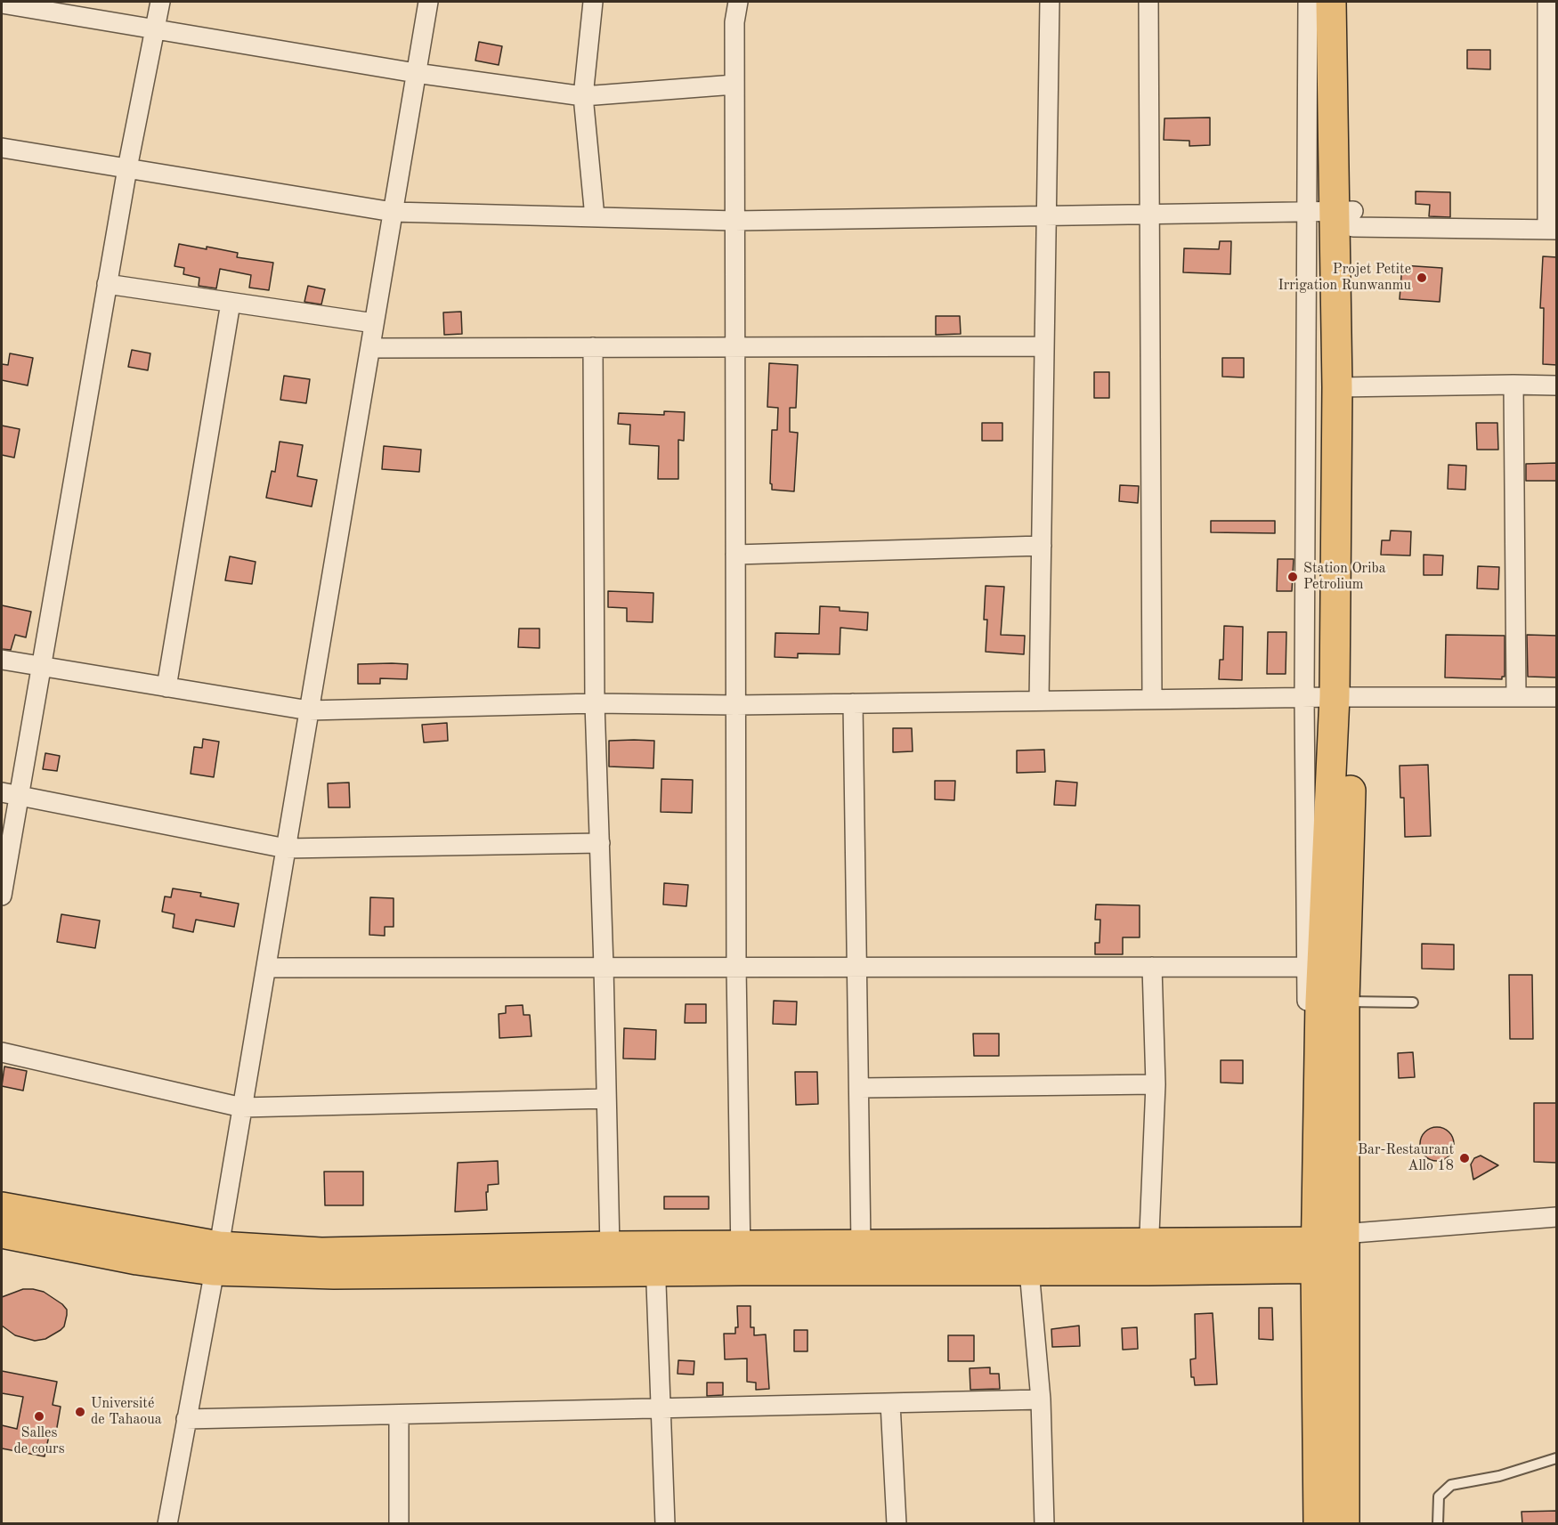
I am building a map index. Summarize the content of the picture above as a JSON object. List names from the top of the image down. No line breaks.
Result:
{"places":["Projet Petite Irrigation Runwanmu","Station Oriba Petrolium","Bar-Restaurant Allo 18","Université de Tahaoua","Salles de cours"]}
